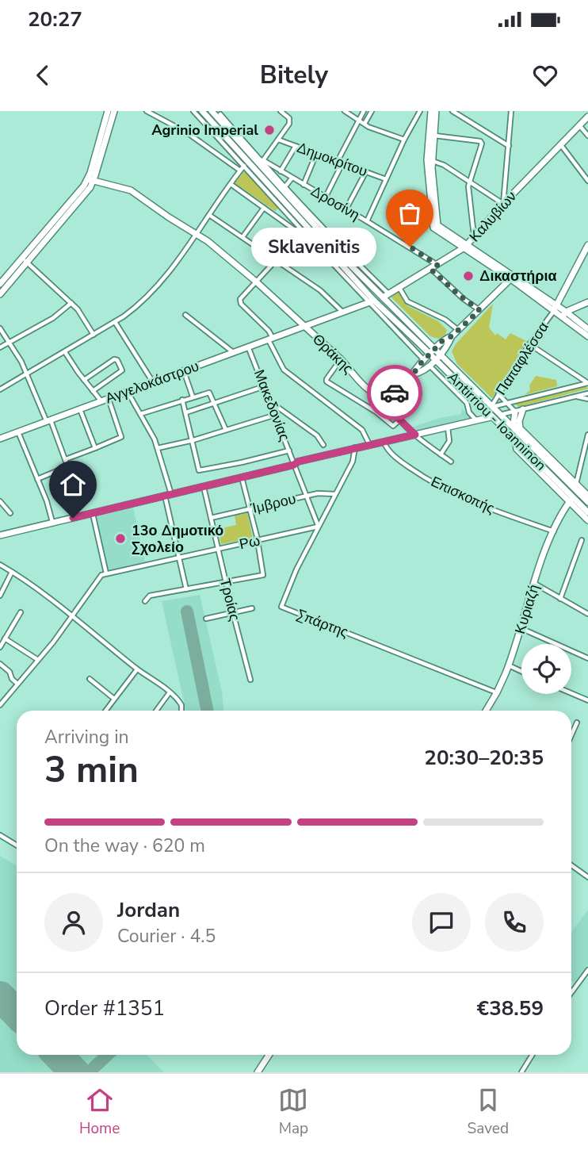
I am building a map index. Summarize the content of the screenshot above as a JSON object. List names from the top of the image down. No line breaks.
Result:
{"streets":{"street":["Δημοκρίτου","Δροσίνη","Καλυβίων","Θράκης","Παπαφλέσσα","Αγγελοκάστρου","Μακεδονίας","Antirriou - Ioanninon","Επισκοπής","Ίμβρου","Ρω","Τροίας","Κυριαζή","Σπάρτης"]},"crossings":[["Δροσίνη","Καλυβίων"],["Καλυβίων","Antirriou - Ioanninon"],["Θράκης","Αγγελοκάστρου"],["Παπαφλέσσα","Antirriou - Ioanninon"],["Αγγελοκάστρου","Μακεδονίας"],["Αγγελοκάστρου","Antirriou - Ioanninon"],["Μακεδονίας","Ίμβρου"],["Μακεδονίας","Ρω"],["Μακεδονίας","Σπάρτης"],["Επισκοπής","Κυριαζή"],["Ίμβρου","Τροίας"],["Ίμβρου","Σπάρτης"],["Ρω","Τροίας"],["Ρω","Σπάρτης"],["Κυριαζή","Σπάρτης"]],"places":["Agrinio Imperial","Sklavenitis","Δικαστήρια","13ο Δημοτικό Σχολείο"],"page":{"status":"20:27","header":"Bitely","bubble":"Sklavenitis","heading":["3 min","Arriving in","20:30–20:35"],"panel":["Jordan","Courier · 4.5","Order #1351","€38.59"],"bar":"On the way · 620 m","tabs":["Home","Map","Saved"]}}
